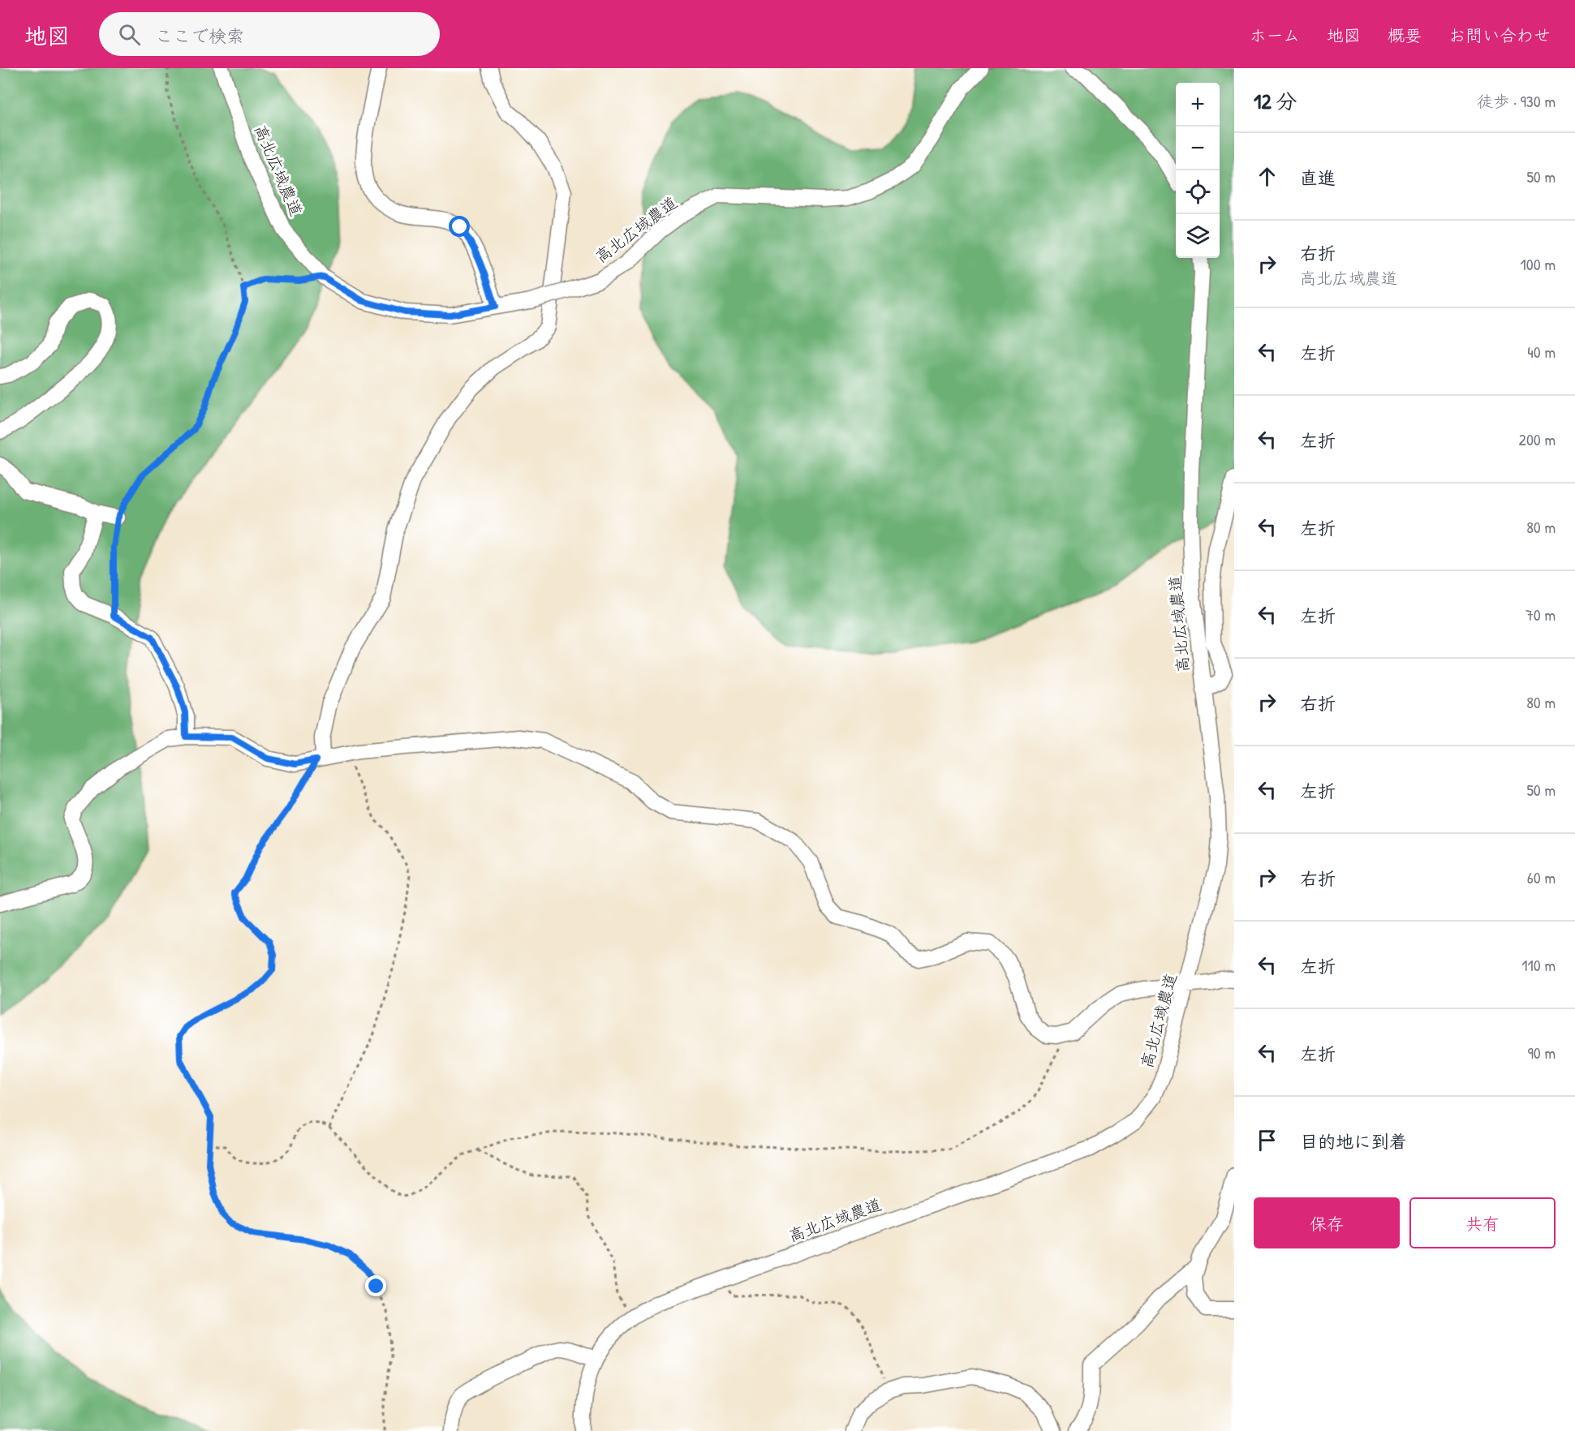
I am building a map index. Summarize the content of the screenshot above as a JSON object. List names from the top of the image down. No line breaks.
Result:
{"streets":{"street":["高北広域農道"]},"page":{"header":"地図","search":"ここで検索","nav":["ホーム","地図","概要","お問い合わせ"],"heading":["12 分","徒歩 · 930 m"],"map_buttons":["+","−"],"list":[["直進","50 m"],["右折","高北広域農道","100 m"],["左折","40 m"],["左折","200 m"],["左折","80 m"],["左折","70 m"],["右折","80 m"],["左折","50 m"],["右折","60 m"],["左折","110 m"],["左折","90 m"],"目的地に到着"],"buttons":["保存","共有"]}}
